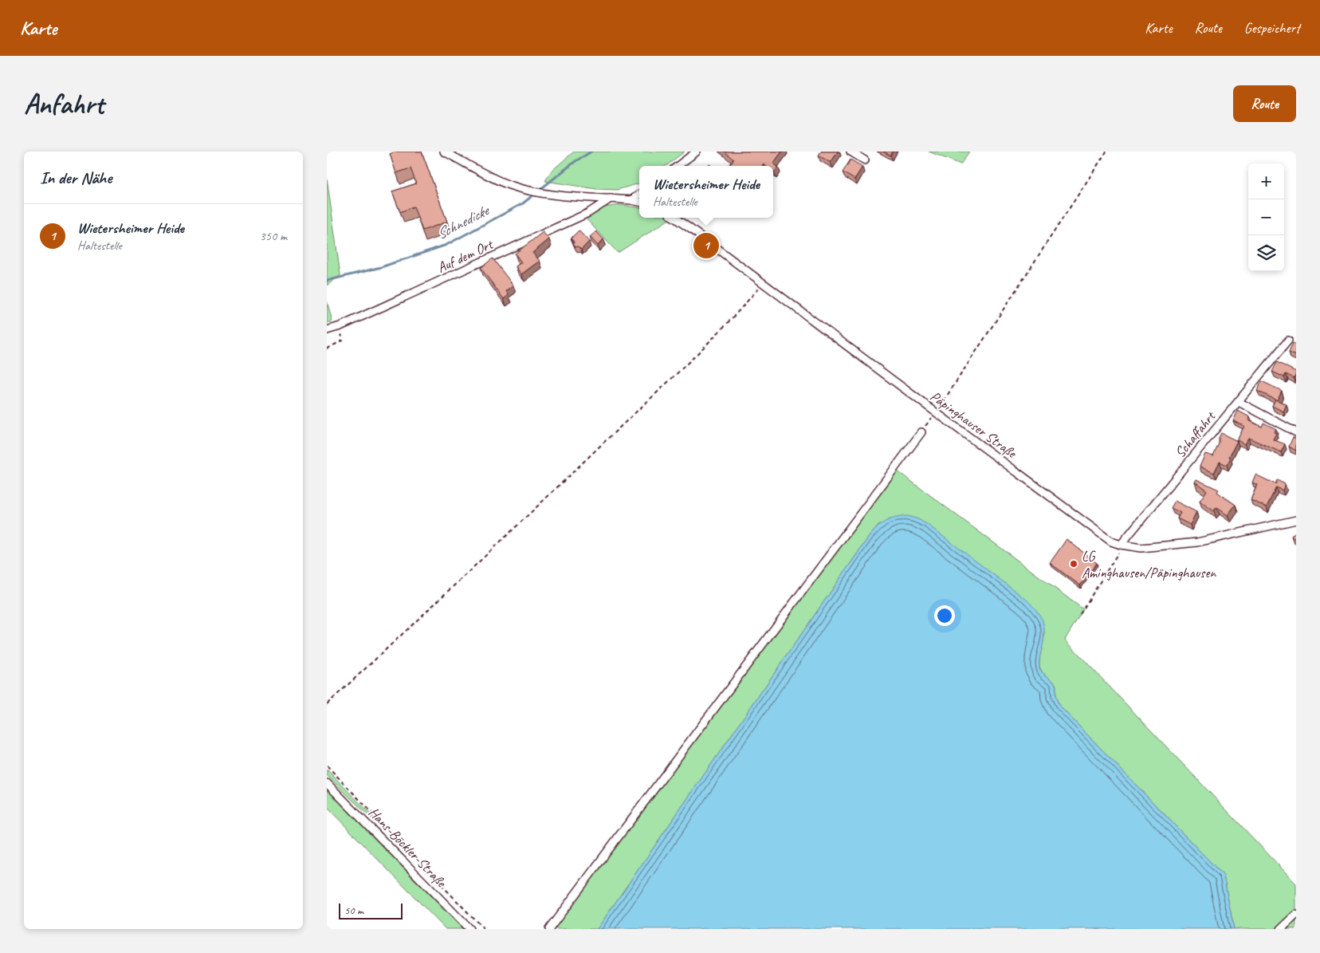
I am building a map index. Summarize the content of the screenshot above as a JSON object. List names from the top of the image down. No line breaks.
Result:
{"streets":{"street":["Auf dem Ort","Päpinghauser Straße","Schaffahrt","Hans-Böckler-Straße"]},"crossings":[["Päpinghauser Straße","Schaffahrt"]],"water":["Schnedicke"],"places":["LG Aminghausen/Päpinghausen"],"scale_bar":"50 m","page":{"header":"Karte","nav":["Karte","Route","Gespeichert"],"buttons":"Route","title":"Anfahrt","heading":"In der Nähe","map_buttons":["+","−"],"popup":["Wietersheimer Heide","Haltestelle"],"list":[{"mark":"1","name":"Wietersheimer Heide","note":"Haltestelle","value":"350 m"}],"pins":"1","scale":"50 m"}}
